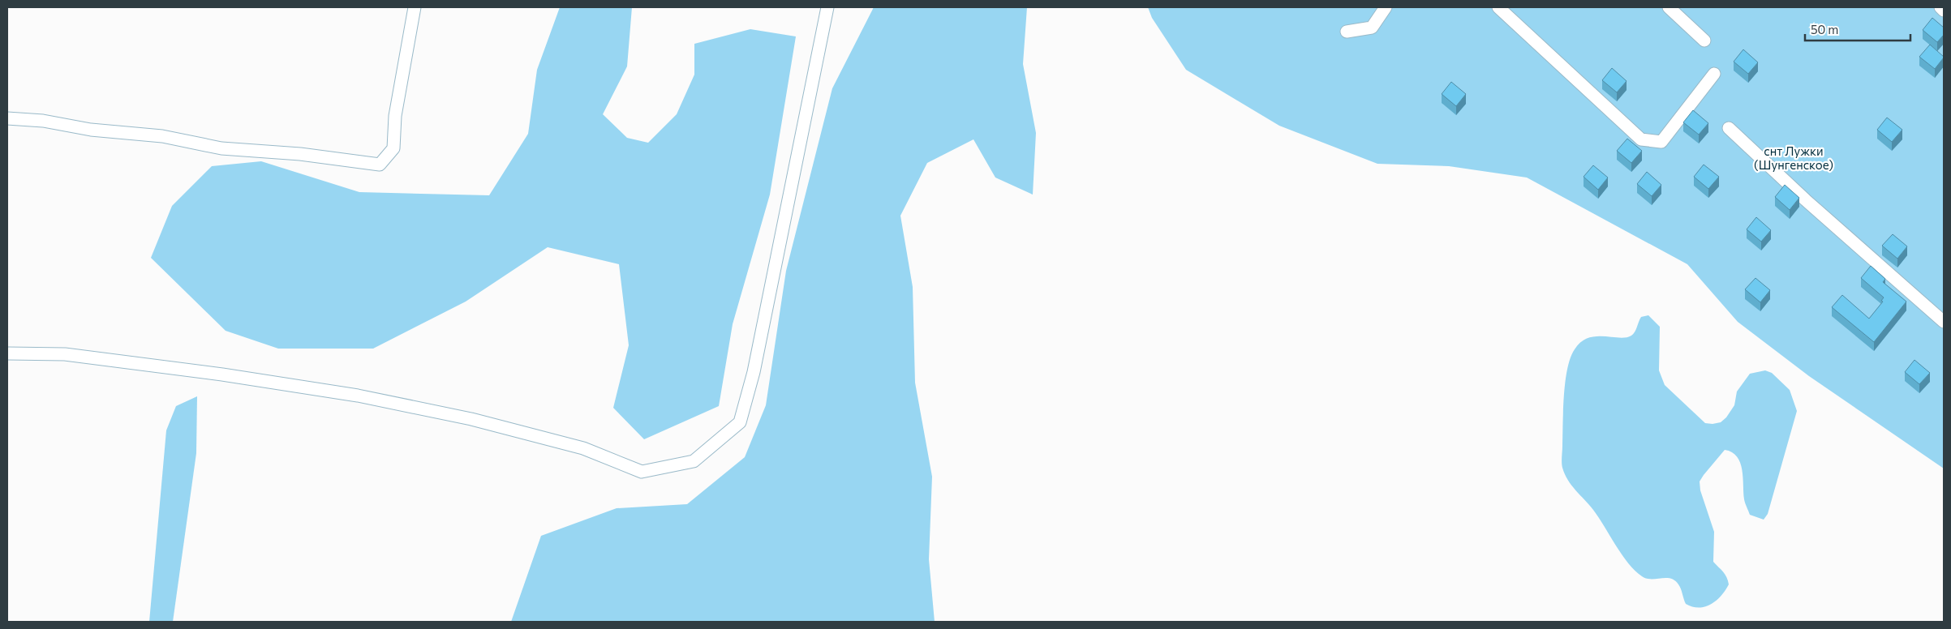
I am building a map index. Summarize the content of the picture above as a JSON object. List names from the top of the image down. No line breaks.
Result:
{"parks":["снт Лужки (Шунгенское)"],"scale_bar":"50 m"}
